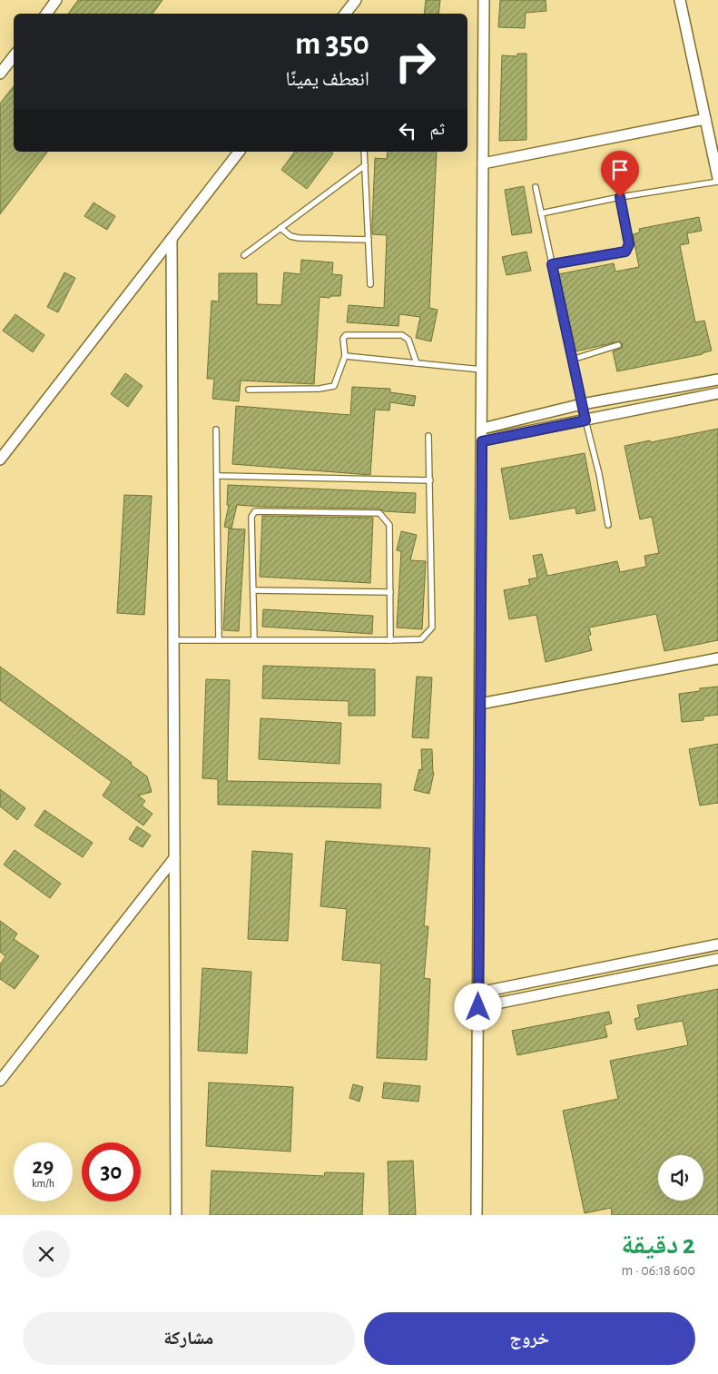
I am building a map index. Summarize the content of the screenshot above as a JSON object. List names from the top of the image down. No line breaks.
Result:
{"page":{"turn":["350 m","انعطف يمينًا"],"then":"ثم","speed":"29 km/h","limit":"30","heading":["2 دقيقة","600 m · 06:18"],"buttons":["خروج","مشاركة"]}}
